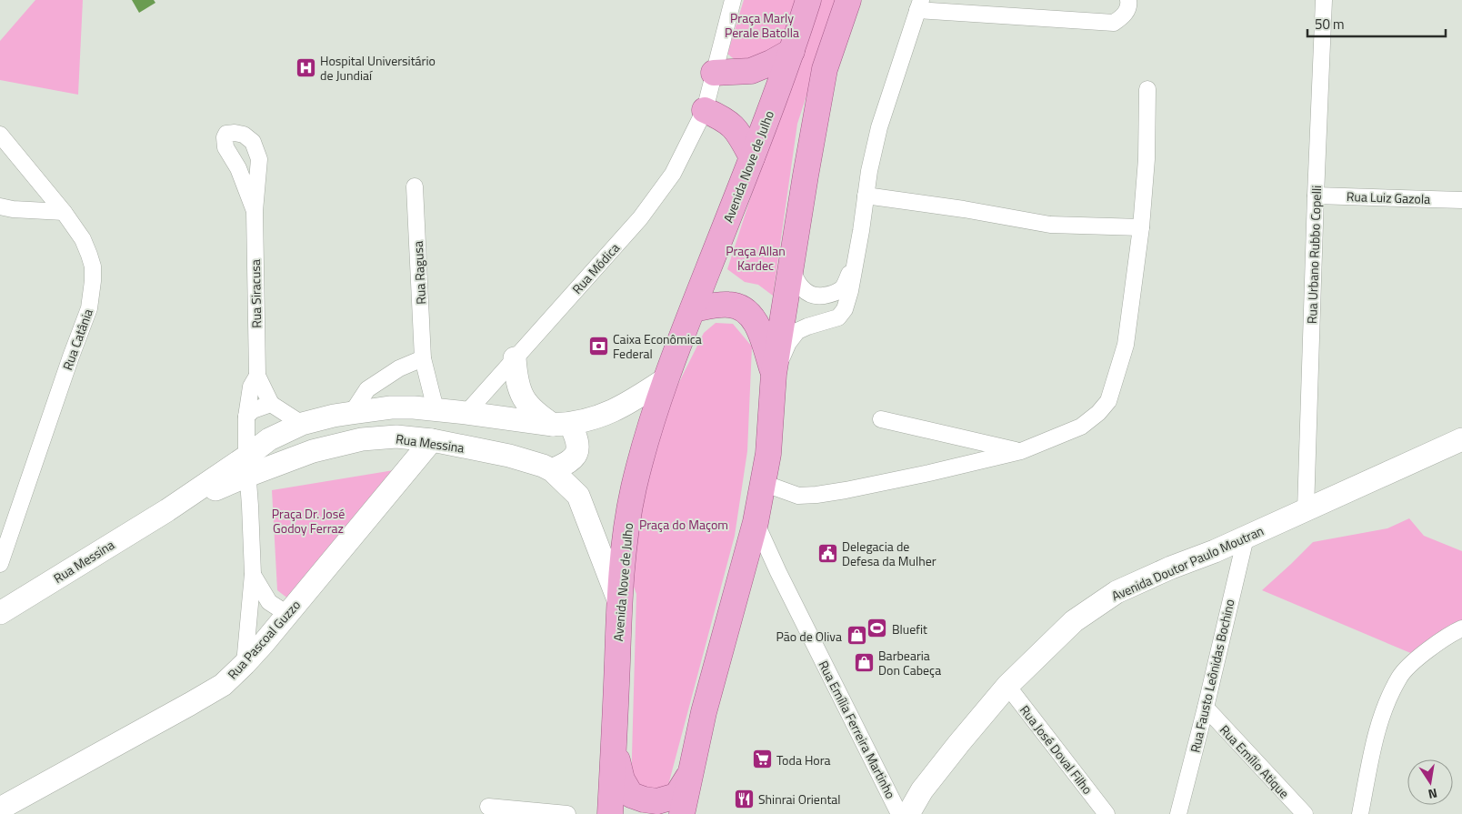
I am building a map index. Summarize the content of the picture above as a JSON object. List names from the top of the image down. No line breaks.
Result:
{"streets":{"main road":["Avenida Nove de Julho","Rua Messina","Avenida Doutor Paulo Moutran","Rua Pascoal Guzzo"],"street":["Rua Luiz Gazola","Rua Urbano Rubbo Copelli","Rua Módica","Rua Ragusa","Rua Siracusa","Rua Catânia","Rua Fausto Leônidas Bochino","Rua Emília Ferreira Martinho","Rua José Doval Filho","Rua Emílio Atique"]},"crossings":[["Avenida Nove de Julho","Rua Messina"],["Rua Luiz Gazola","Rua Urbano Rubbo Copelli"],["Rua Urbano Rubbo Copelli","Avenida Doutor Paulo Moutran"],["Rua Módica","Rua Messina"],["Rua Ragusa","Rua Messina"],["Rua Siracusa","Rua Messina"],["Rua Messina","Rua Pascoal Guzzo"],["Avenida Doutor Paulo Moutran","Rua Fausto Leônidas Bochino"],["Avenida Doutor Paulo Moutran","Rua José Doval Filho"],["Rua Fausto Leônidas Bochino","Rua Emílio Atique"]],"parks":["Praça Marly Perale Batolla","Praça Allan Kardec","Praça Dr. José Godoy Ferraz","Praça do Maçom"],"places":{"hospital":["Hospital Universitário de Jundiaí"],"bank":["Caixa Econômica Federal"],"public building":["Delegacia de Defesa da Mulher"],"sports":["Bluefit"],"shop":["Pão de Oliva","Barbearia Don Cabeça"],"supermarket":["Toda Hora"],"restaurant":["Shinrai Oriental"]},"scale_bar":"50 m","north":"bottom"}
